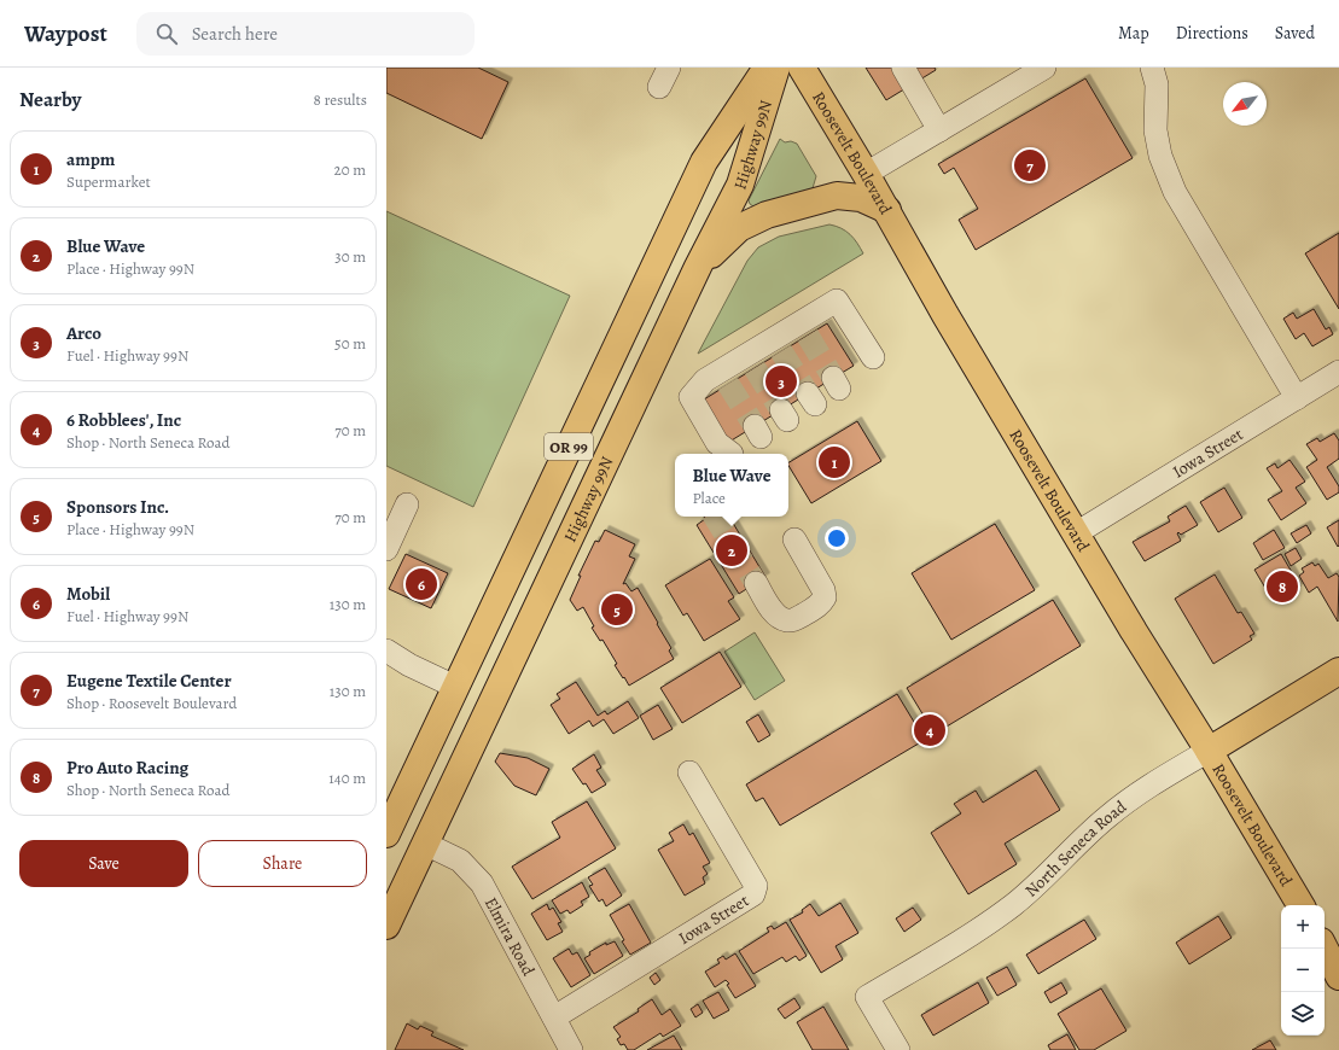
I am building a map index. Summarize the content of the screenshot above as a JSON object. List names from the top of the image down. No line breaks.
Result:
{"streets":{"main road":["Highway 99N","Roosevelt Boulevard","OR 99","North Seneca Road"],"street":["Iowa Street","Elmira Road"]},"crossings":[["Highway 99N","Elmira Road"],["Roosevelt Boulevard","Iowa Street"],["Roosevelt Boulevard","North Seneca Road"],["Iowa Street","Elmira Road"]],"north":"bottom left","page":{"header":"Waypost","search":"Search here","nav":["Map","Directions","Saved"],"heading":["Nearby","8 results"],"list":[{"mark":"1","name":"ampm","note":"Supermarket","value":"20 m"},{"mark":"2","name":"Blue Wave","note":"Place · Highway 99N","value":"30 m"},{"mark":"3","name":"Arco","note":"Fuel · Highway 99N","value":"50 m"},{"mark":"4","name":"6 Robblees', Inc","note":"Shop · North Seneca Road","value":"70 m"},{"mark":"5","name":"Sponsors Inc.","note":"Place · Highway 99N","value":"70 m"},{"mark":"6","name":"Mobil","note":"Fuel · Highway 99N","value":"130 m"},{"mark":"7","name":"Eugene Textile Center","note":"Shop · Roosevelt Boulevard","value":"130 m"},{"mark":"8","name":"Pro Auto Racing","note":"Shop · North Seneca Road","value":"140 m"}],"pins":["7","3","1","2","6","8","5","4"],"popup":["Blue Wave","Place"],"buttons":["Save","Share"],"map_buttons":["+","−"]}}
